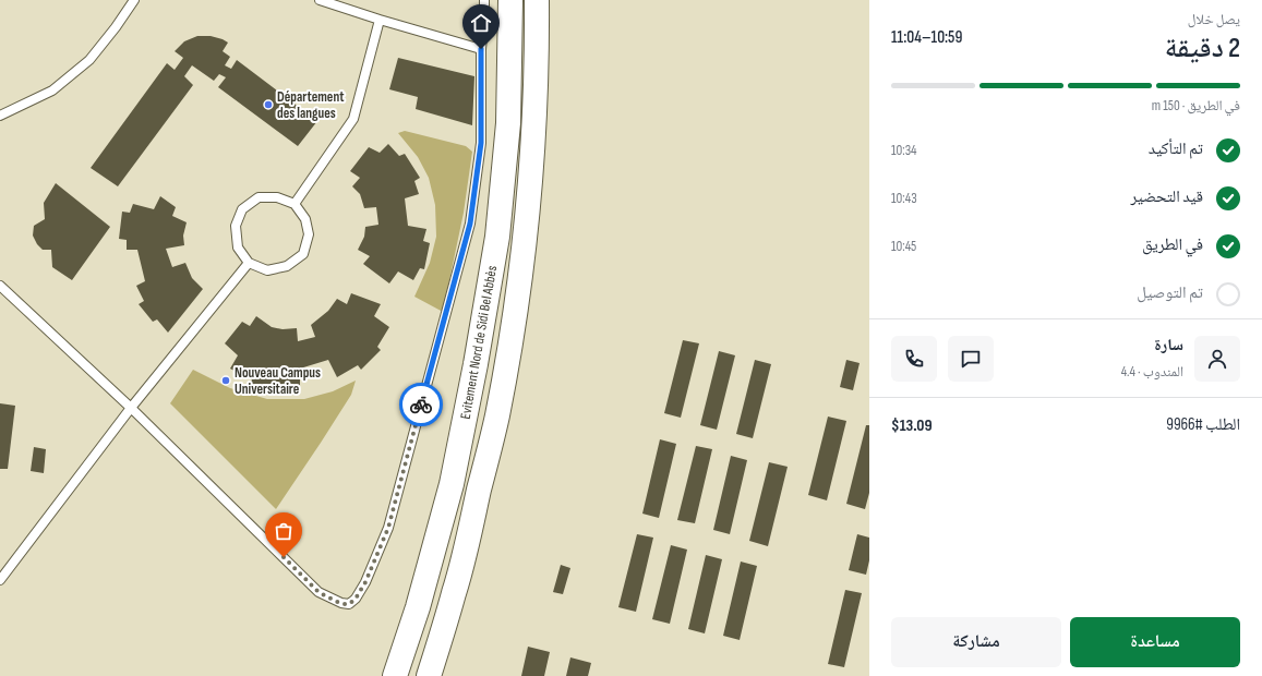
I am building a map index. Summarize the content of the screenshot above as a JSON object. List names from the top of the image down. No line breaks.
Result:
{"streets":{"highway":["Evitement Nord de Sidi Bel Abbès"]},"places":["Département des langues","Nouveau Campus Universitaire"],"page":{"heading":["2 دقيقة","يصل خلال","10:59–11:04"],"panel":["سارة","المندوب · 4.4","الطلب #9966","$13.09"],"bar":"في الطريق · 150 m","list":[["تم التأكيد","10:34"],["قيد التحضير","10:43"],["في الطريق","10:45"],"تم التوصيل"],"buttons":["مساعدة","مشاركة"]}}
